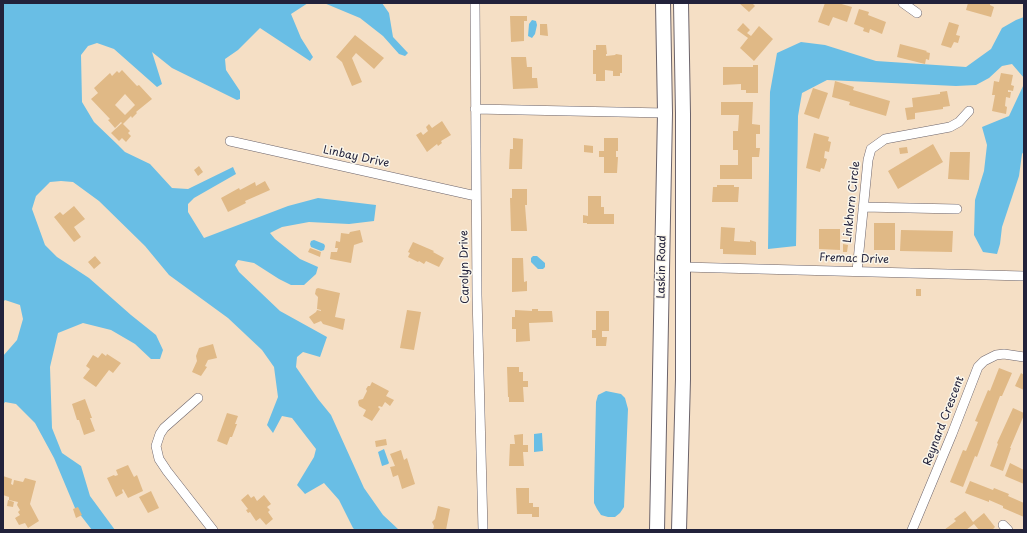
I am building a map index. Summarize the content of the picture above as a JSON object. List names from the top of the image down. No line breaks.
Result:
{"streets":{"main road":["Laskin Road"],"street":["Linbay Drive","Linkhorn Circle","Fremac Drive","Carolyn Drive","Reynard Crescent"]},"crossings":[["Linbay Drive","Carolyn Drive"],["Linkhorn Circle","Fremac Drive"],["Fremac Drive","Laskin Road"]]}
